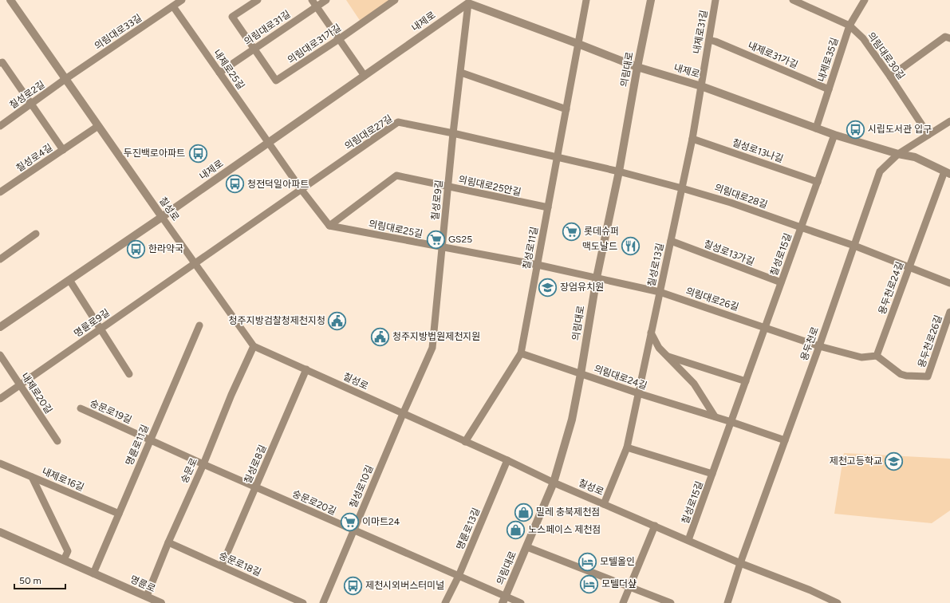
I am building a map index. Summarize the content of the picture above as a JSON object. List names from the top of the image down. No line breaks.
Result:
{"streets":{"street":["내제로","의림대로31길","의림대로33길","내제로31길","의림대로31가길","내제로31가길","의림대로30길","내제로35길","내제로25길","의림대로","칠성로2길","의림대로27길","칠성로13나길","칠성로4길","의림대로25안길","의림대로28길","칠성로9길","칠성로","의림대로25길","칠성로11길","칠성로13가길","칠성로15길","칠성로13길","용두천로24길","의림대로26길","명륜로9길","용두천로26길","용두천로","의림대로24길","내제로20길","숭문로19길","명륜로11길","칠성로8길","숭문로","내제로16길","칠성로10길","숭문로20길","명륜로13길","숭문로18길","명륜로"]},"crossings":[["내제로","내제로31길"],["내제로","내제로35길"],["내제로","내제로25길"],["내제로","의림대로"],["내제로","칠성로9길"],["내제로","칠성로"],["내제로","칠성로11길"],["내제로","칠성로15길"],["내제로","칠성로13길"],["내제로","용두천로24길"],["내제로","용두천로"],["의림대로31길","의림대로31가길"],["의림대로31길","내제로25길"],["의림대로33길","내제로25길"],["의림대로33길","칠성로2길"],["의림대로33길","칠성로"],["내제로31길","내제로31가길"],["내제로31길","칠성로13길"],["내제로31가길","내제로35길"],["의림대로30길","내제로35길"],["의림대로30길","용두천로"],["의림대로","의림대로27길"],["의림대로","의림대로28길"],["의림대로","칠성로"],["의림대로","의림대로25길"],["의림대로","의림대로26길"],["의림대로","의림대로24길"],["의림대로","숭문로20길"],["칠성로2길","칠성로4길"],["칠성로2길","칠성로"],["의림대로27길","의림대로28길"],["의림대로27길","칠성로9길"],["의림대로27길","칠성로"],["의림대로27길","칠성로11길"],["의림대로27길","명륜로9길"],["칠성로13나길","칠성로15길"],["칠성로13나길","칠성로13길"],["칠성로4길","칠성로"],["의림대로25안길","칠성로9길"],["의림대로25안길","의림대로25길"],["의림대로25안길","칠성로11길"],["의림대로28길","칠성로15길"],["의림대로28길","칠성로13길"],["의림대로28길","용두천로"],["칠성로9길","칠성로"],["칠성로9길","의림대로25길"],["칠성로9길","칠성로10길"],["칠성로","칠성로11길"],["칠성로","칠성로15길"],["칠성로","칠성로13길"],["칠성로","명륜로9길"],["칠성로","용두천로"],["칠성로","칠성로8길"],["칠성로","숭문로"],["칠성로","칠성로10길"],["칠성로","명륜로13길"],["의림대로25길","칠성로11길"],["의림대로25길","의림대로26길"],["칠성로11길","의림대로24길"],["칠성로13가길","칠성로15길"],["칠성로13가길","칠성로13길"],["칠성로15길","의림대로26길"],["칠성로15길","의림대로24길"],["칠성로13길","의림대로26길"],["칠성로13길","의림대로24길"],["용두천로24길","용두천로26길"],["의림대로26길","용두천로"],["명륜로9길","내제로20길"],["용두천로","의림대로24길"],["숭문로19길","명륜로11길"],["숭문로19길","숭문로"],["숭문로19길","숭문로20길"],["명륜로11길","내제로16길"],["명륜로11길","명륜로"],["칠성로8길","숭문로20길"],["칠성로8길","숭문로18길"],["숭문로","숭문로20길"],["숭문로","숭문로18길"],["숭문로","명륜로"],["칠성로10길","숭문로20길"],["숭문로20길","명륜로13길"]],"places":{"bus stop":["시립도서관 입구","두진백로아파트","청전덕일아파트","한라약국","제천시외버스터미널"],"supermarket":["롯데슈퍼","GS25","이마트24"],"restaurant":["맥도날드"],"school or university":["장엄유치원","제천고등학교"],"public building":["청주지방검찰청제천지청","청주지방법원제천지원"],"shop":["밀레 충북제천점","노스페이스 제천점"],"hotel":["모텔올인","모텔더샾"]},"scale_bar":"50 m"}
